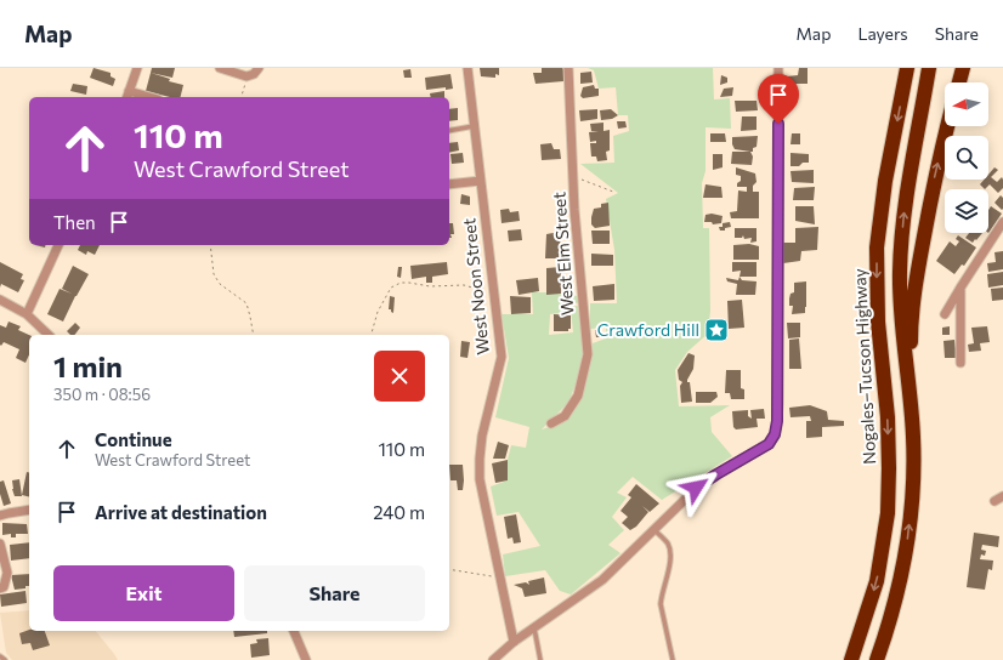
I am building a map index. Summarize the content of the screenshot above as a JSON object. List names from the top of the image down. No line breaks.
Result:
{"streets":{"highway":["Nogales–Tucson Highway"],"street":["West Elm Street","West Noon Street"]},"places":{"place":["Crawford Hill"]},"north":"left","page":{"header":"Map","nav":["Map","Layers","Share"],"turn":["110 m","West Crawford Street"],"then":"Then","heading":["1 min","350 m · 08:56"],"list":[{"name":"Continue","note":"West Crawford Street","value":"110 m"},{"name":"Arrive at destination","value":"240 m"}],"buttons":["Exit","Share"]}}
